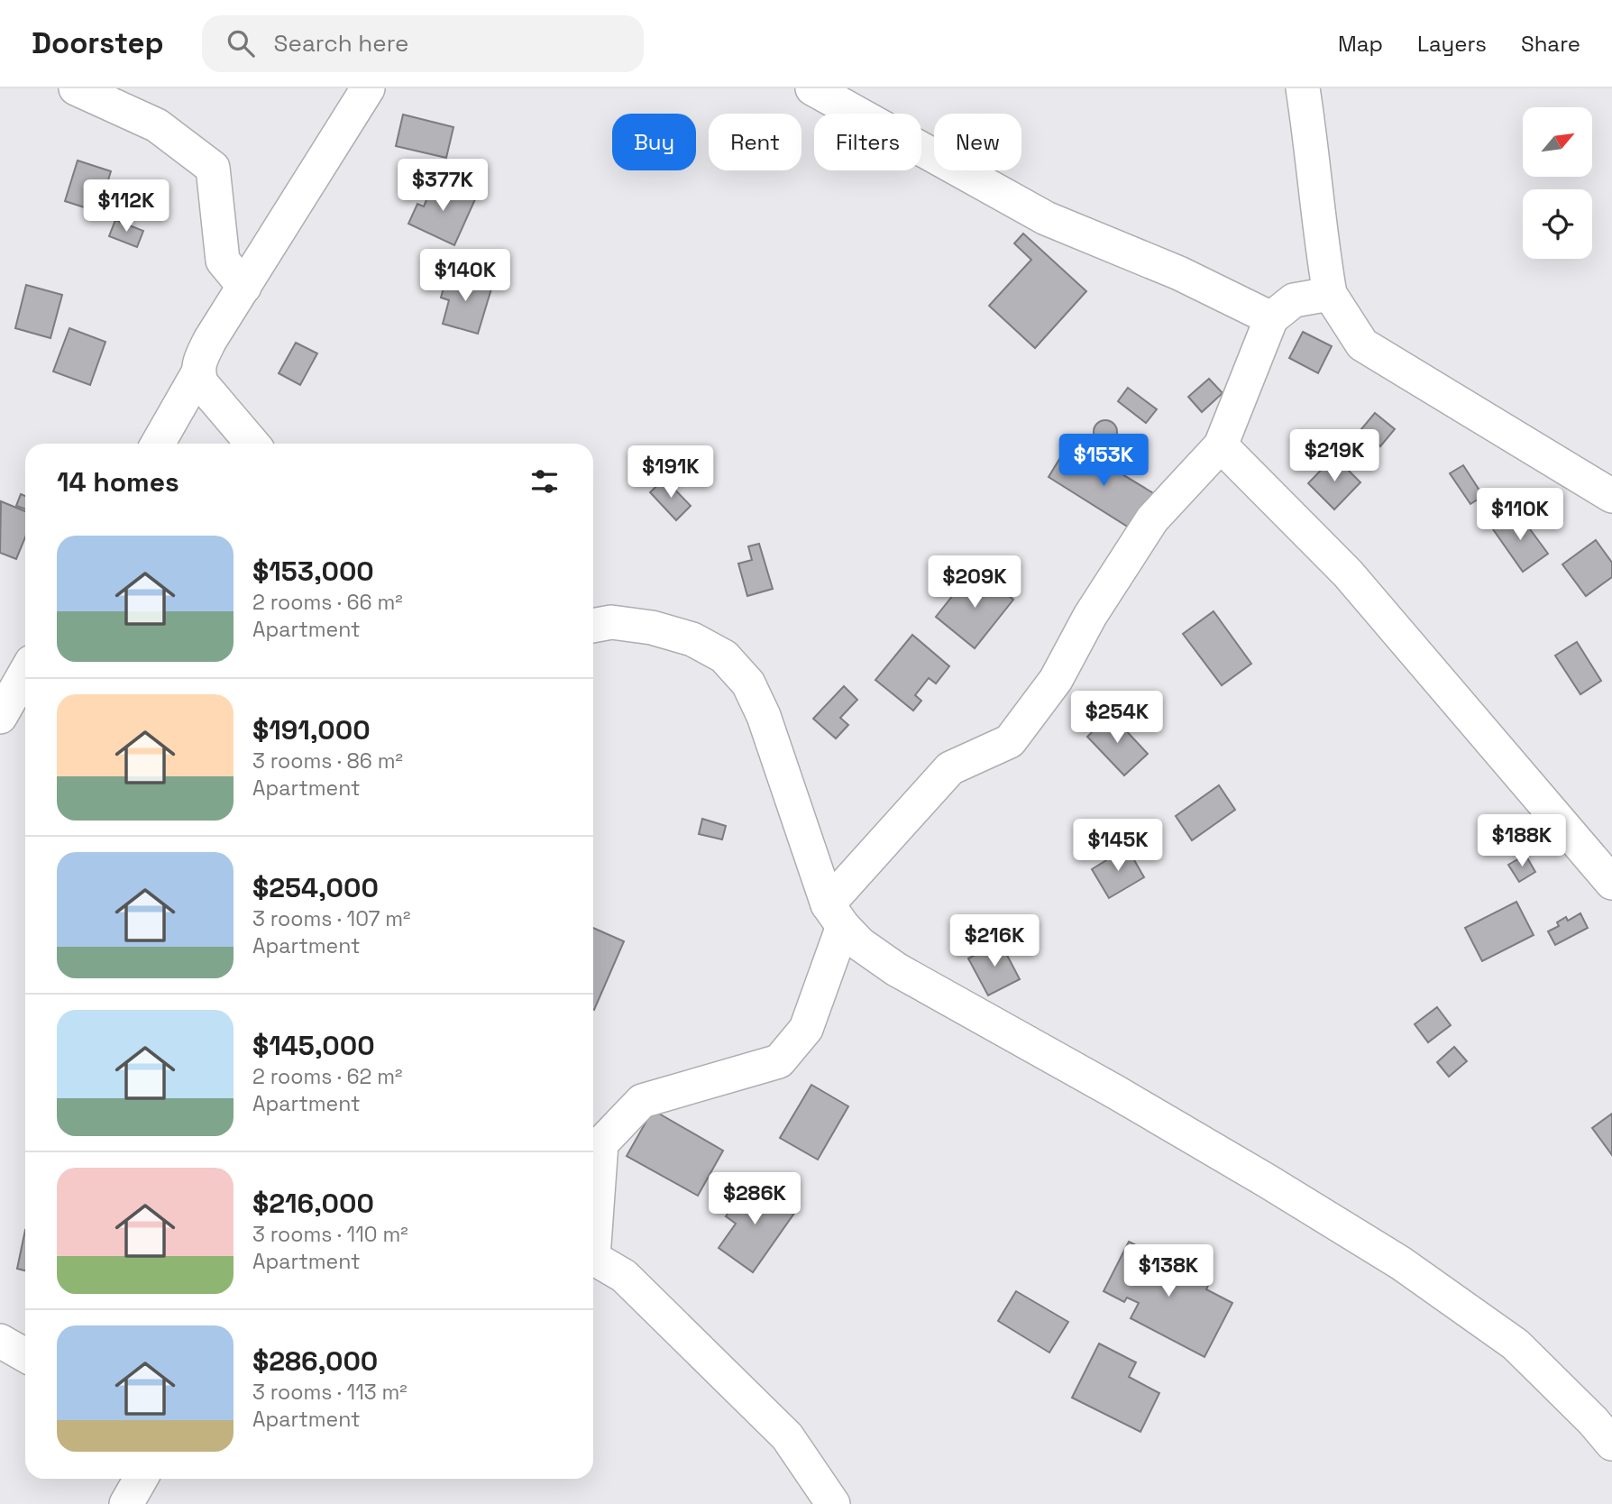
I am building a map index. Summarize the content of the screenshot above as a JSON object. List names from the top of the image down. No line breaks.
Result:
{"north":"top right","page":{"header":"Doorstep","search":"Search here","nav":["Map","Layers","Share"],"chip":["Buy","Rent","Filters","New"],"price":["$377K","$112K","$140K","$219K","$153K","$191K","$110K","$209K","$254K","$188K","$145K","$216K","$286K","$138K"],"heading":"14 homes","list":[{"name":"$153,000","note":"2 rooms · 66 m² · Apartment"},{"name":"$191,000","note":"3 rooms · 86 m² · Apartment"},{"name":"$254,000","note":"3 rooms · 107 m² · Apartment"},{"name":"$145,000","note":"2 rooms · 62 m² · Apartment"},{"name":"$216,000","note":"3 rooms · 110 m² · Apartment"},{"name":"$286,000","note":"3 rooms · 113 m² · Apartment"}]}}
